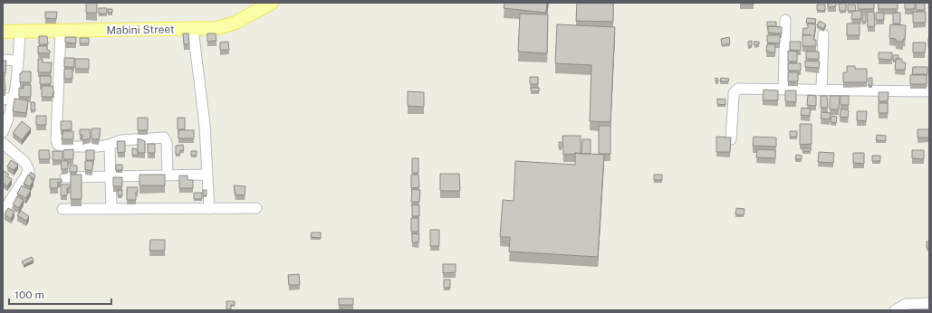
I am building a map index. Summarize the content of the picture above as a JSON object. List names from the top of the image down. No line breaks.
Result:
{"streets":{"main road":["Mabini Street"]},"scale_bar":"100 m"}
